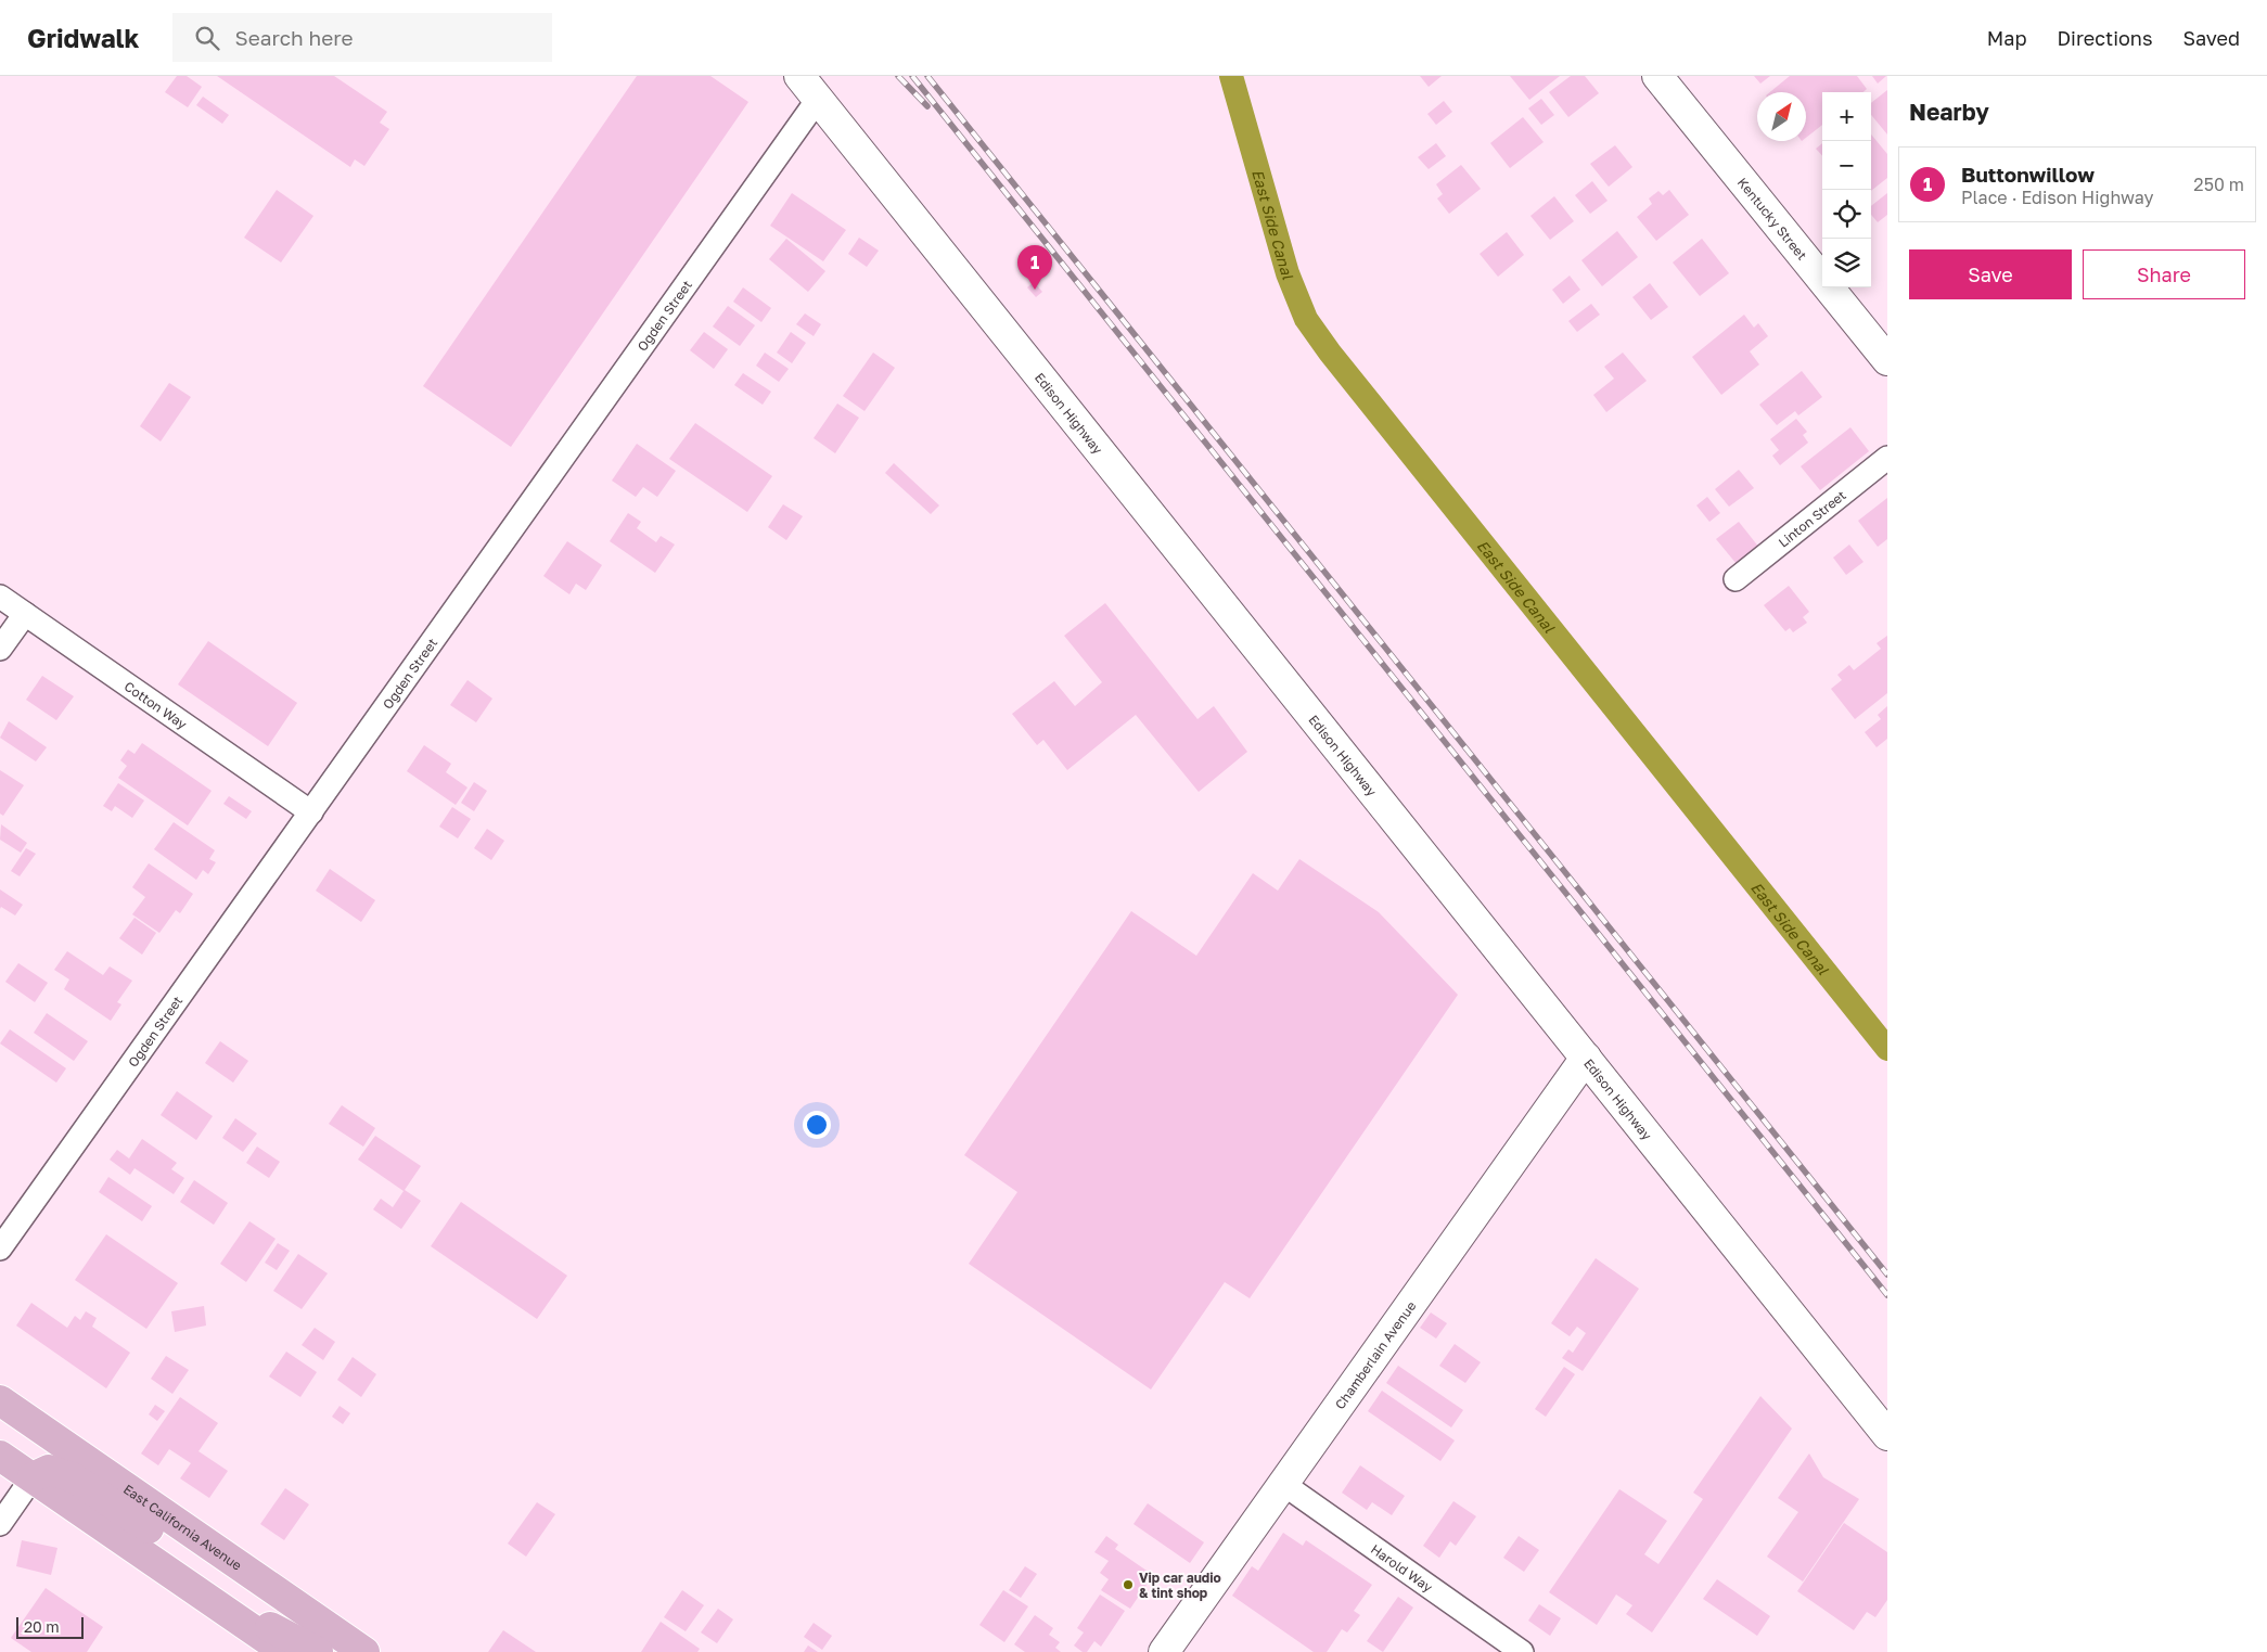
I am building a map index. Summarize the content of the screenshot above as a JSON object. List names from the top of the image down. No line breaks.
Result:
{"streets":{"main road":["Kentucky Street","Edison Highway","Chamberlain Avenue","East California Avenue"],"street":["Ogden Street","Linton Street","Cotton Way","Harold Way"]},"crossings":[["Ogden Street","Edison Highway"],["Ogden Street","Cotton Way"],["Edison Highway","Chamberlain Avenue"],["Chamberlain Avenue","Harold Way"]],"water":["East Side Canal"],"places":["Vip car audio & tint shop"],"scale_bar":"20 m","north":"top right","page":{"header":"Gridwalk","search":"Search here","nav":["Map","Directions","Saved"],"heading":"Nearby","map_buttons":["+","−"],"list":[{"mark":"1","name":"Buttonwillow","note":"Place · Edison Highway","value":"250 m"}],"buttons":["Save","Share"],"pins":"1","scale":"20 m"}}
